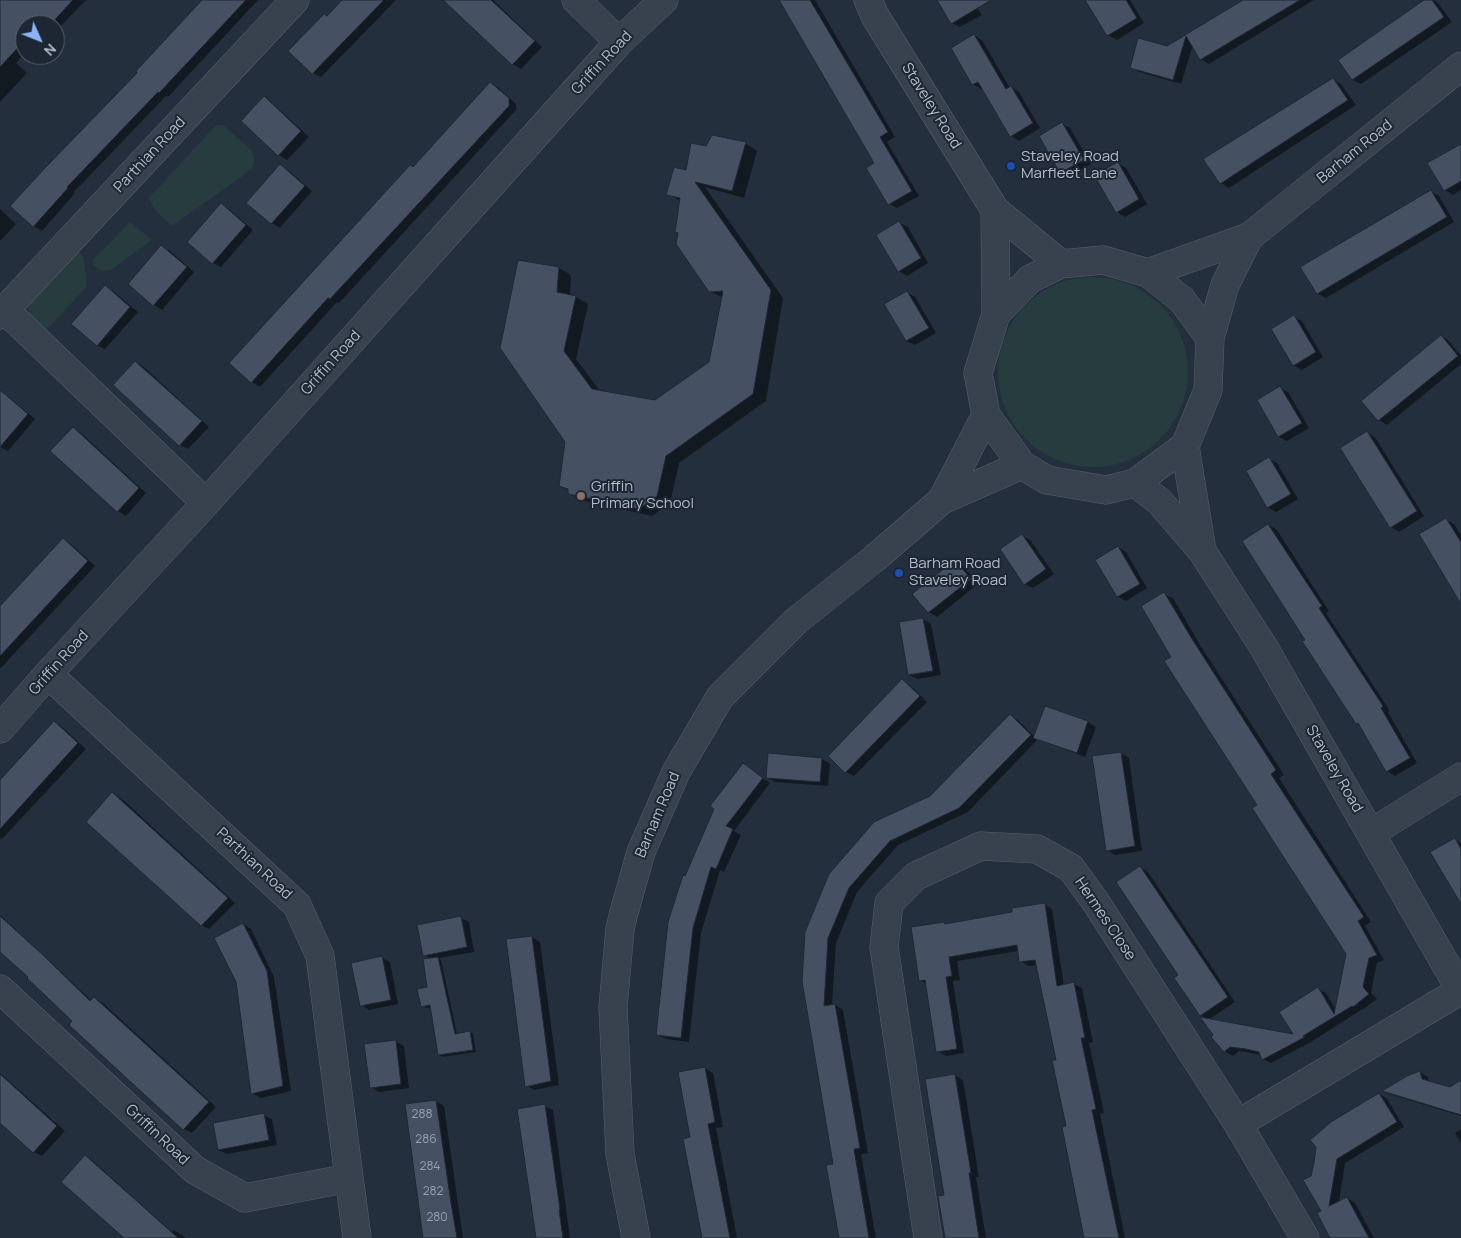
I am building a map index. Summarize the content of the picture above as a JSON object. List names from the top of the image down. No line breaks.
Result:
{"streets":{"street":["Griffin Road","Staveley Road","Barham Road","Parthian Road","Hermes Close"]},"crossings":[["Griffin Road","Parthian Road"],["Staveley Road","Barham Road"]],"places":["Staveley Road Marfleet Lane","Griffin Primary School","Barham Road Staveley Road"],"house_numbers":["288","286","284","282","280"],"north":"bottom right"}
